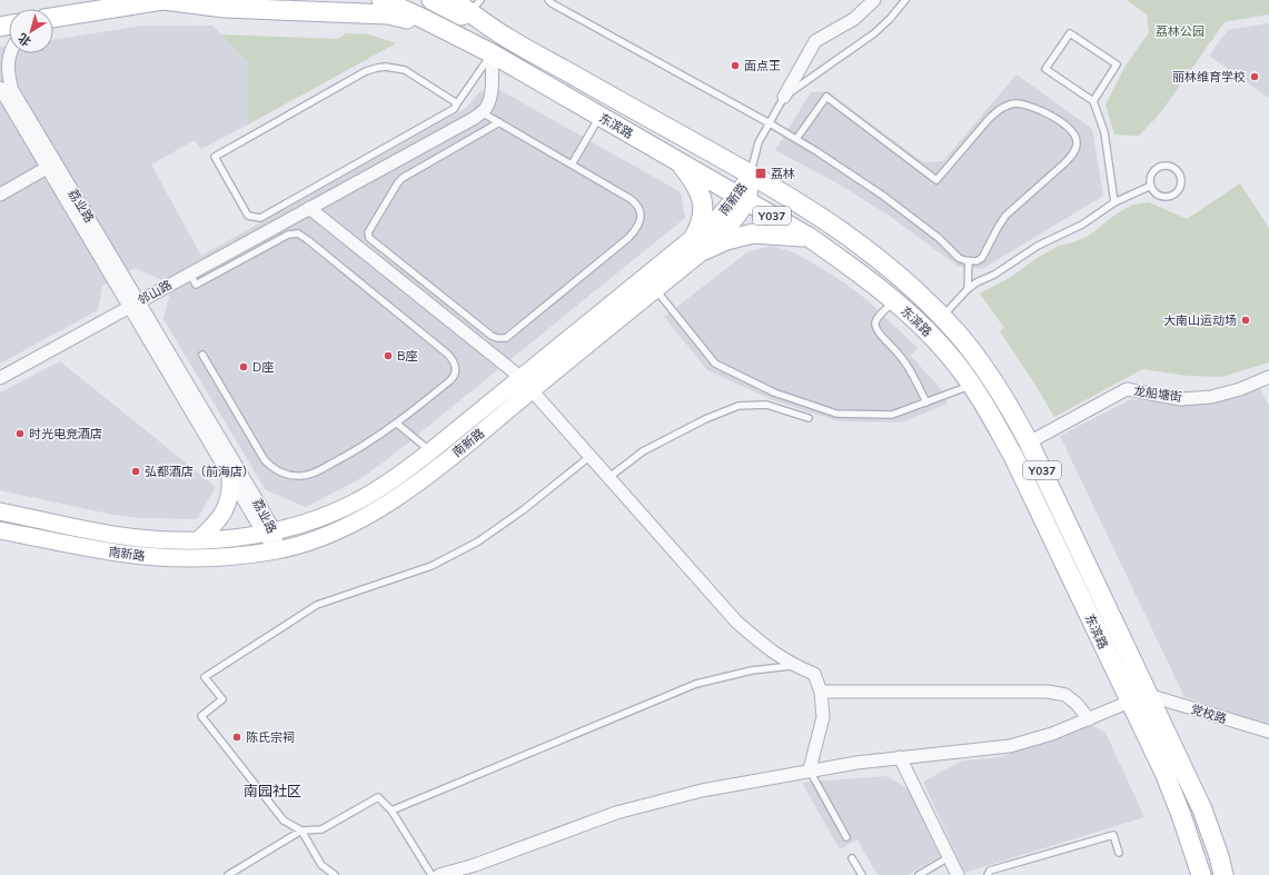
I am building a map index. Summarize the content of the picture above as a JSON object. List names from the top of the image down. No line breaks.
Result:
{"streets":{"main road":["东滨路","南新路","Y037"],"street":["荔业路","邻山路","龙船塘街","党校路"]},"crossings":[["东滨路","南新路"],["东滨路","龙船塘街"],["东滨路","党校路"],["南新路","荔业路"],["荔业路","邻山路"]],"districts":["南园社区"],"parks":["荔林公园"],"places":{"other":["面点王","丽林维育学校","大南山运动场","B座","D座","时光电竞酒店","弘都酒店（前海店）","陈氏宗祠"],"transit":["荔林"]},"north":"bottom left"}
